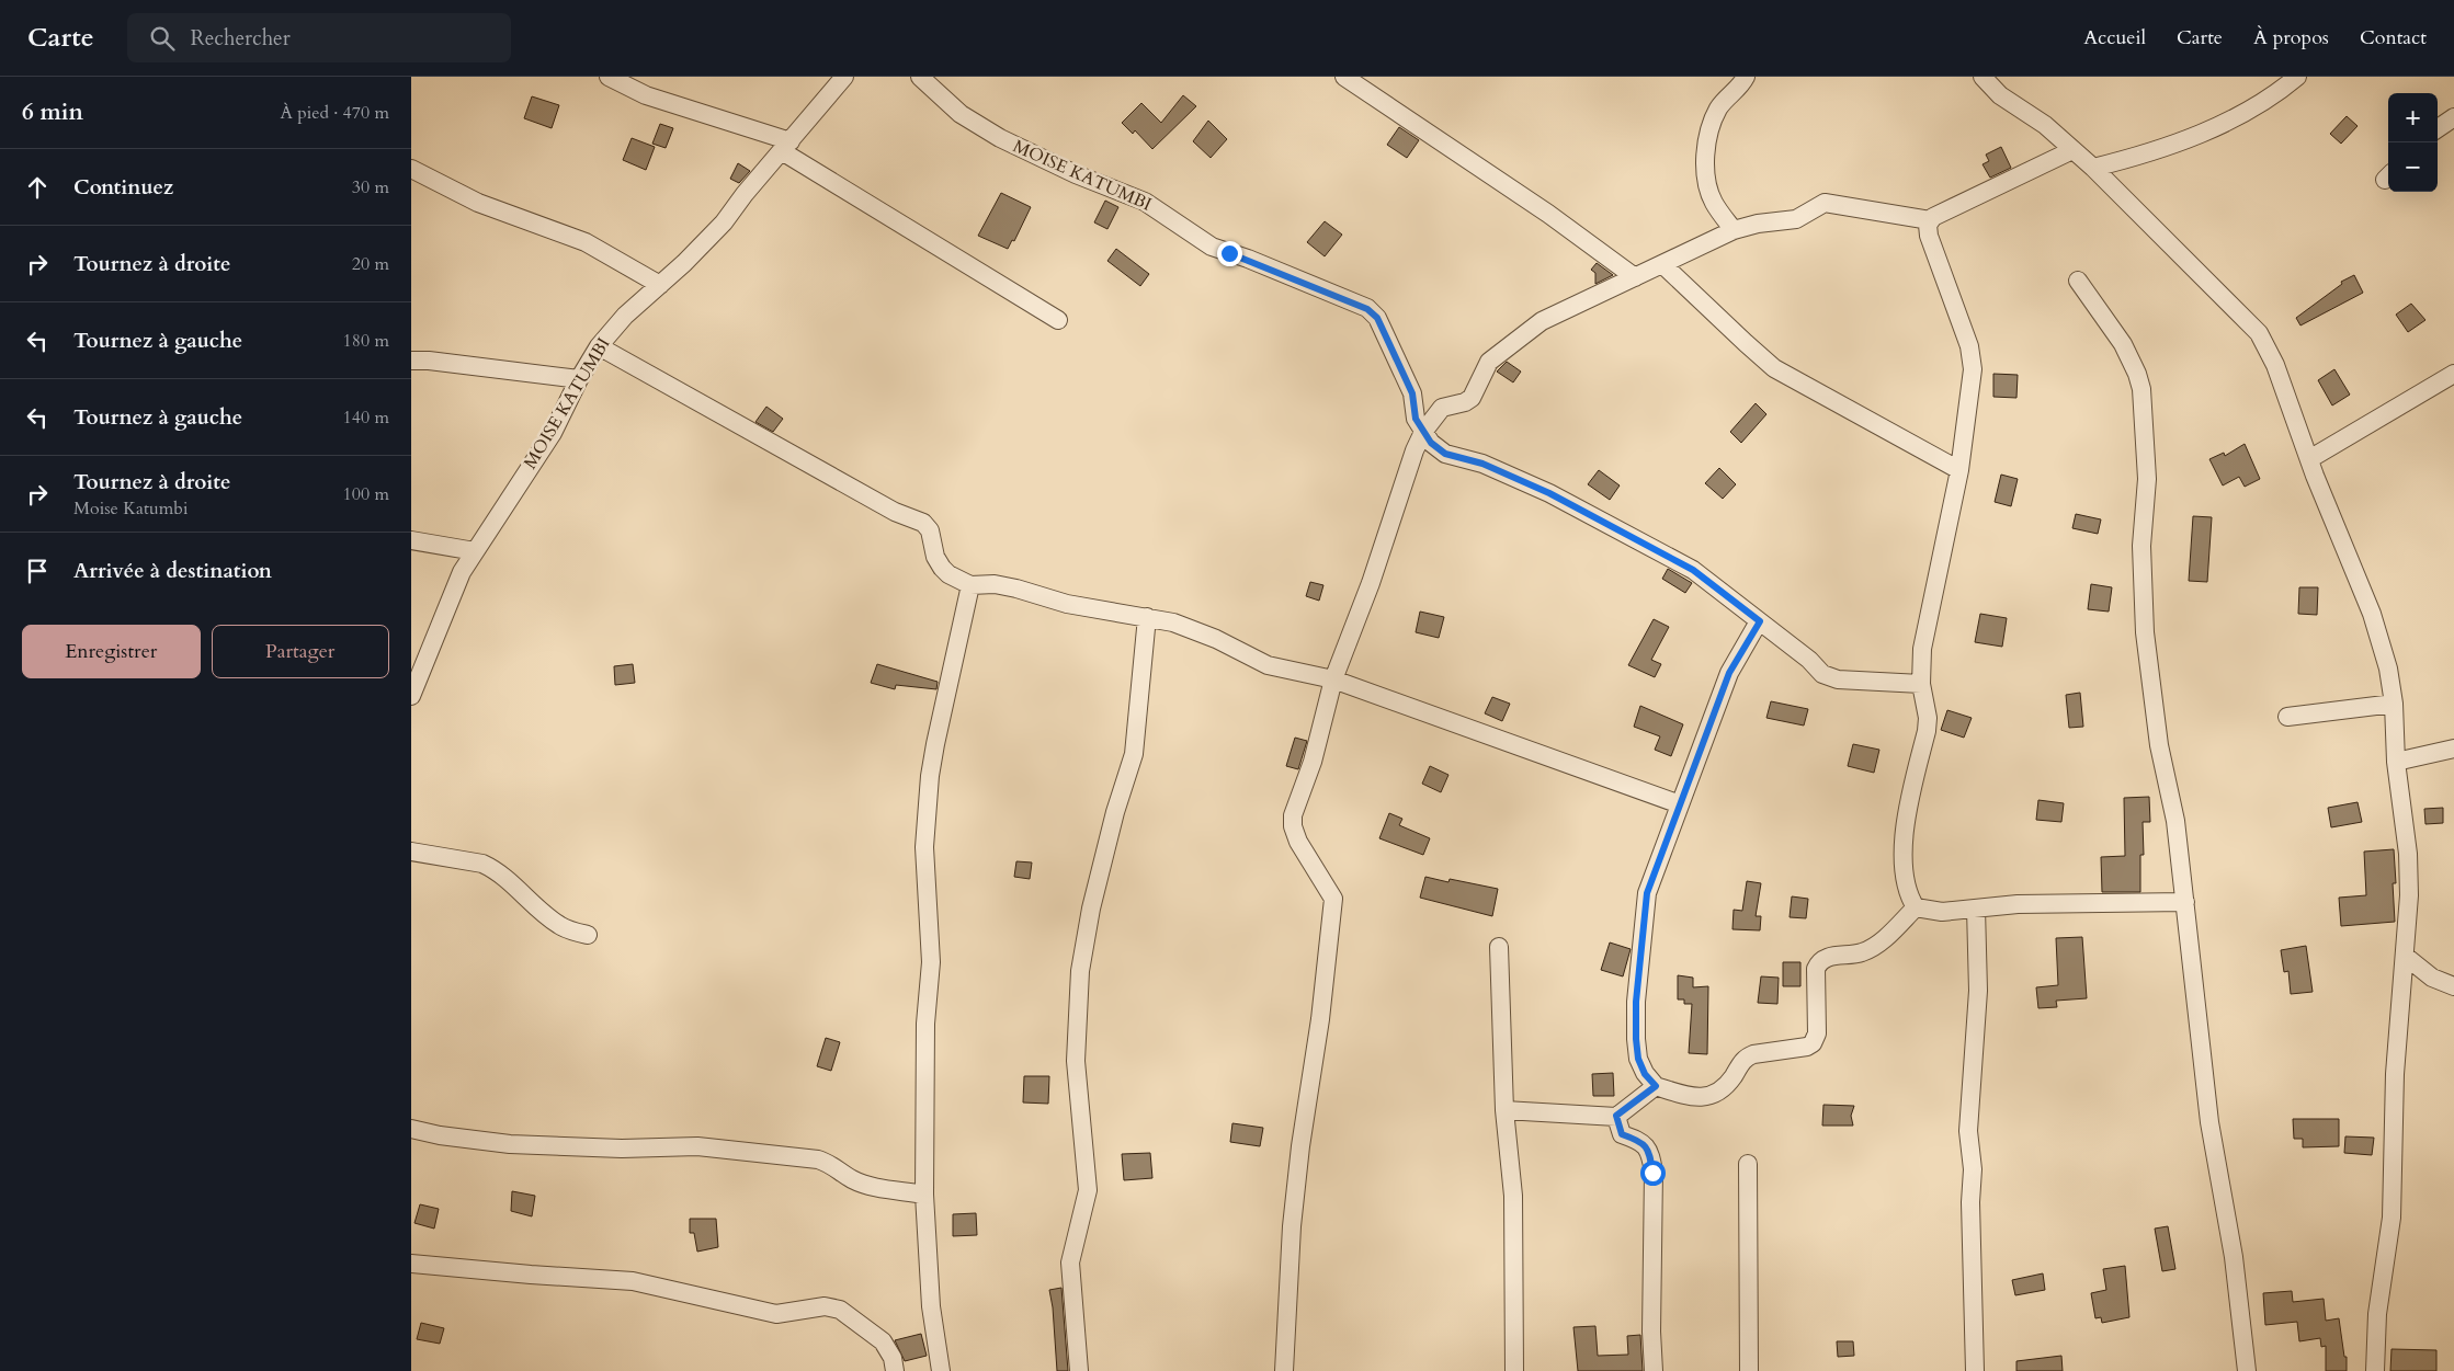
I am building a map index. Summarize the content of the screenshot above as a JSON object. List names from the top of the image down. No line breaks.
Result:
{"streets":{"street":["MOISE KATUMBI"]},"page":{"header":"Carte","search":"Rechercher","nav":["Accueil","Carte","À propos","Contact"],"heading":["6 min","À pied · 470 m"],"map_buttons":["+","−"],"list":[["Continuez","30 m"],["Tournez à droite","20 m"],["Tournez à gauche","180 m"],["Tournez à gauche","140 m"],["Tournez à droite","Moise Katumbi","100 m"],"Arrivée à destination"],"buttons":["Enregistrer","Partager"]}}
